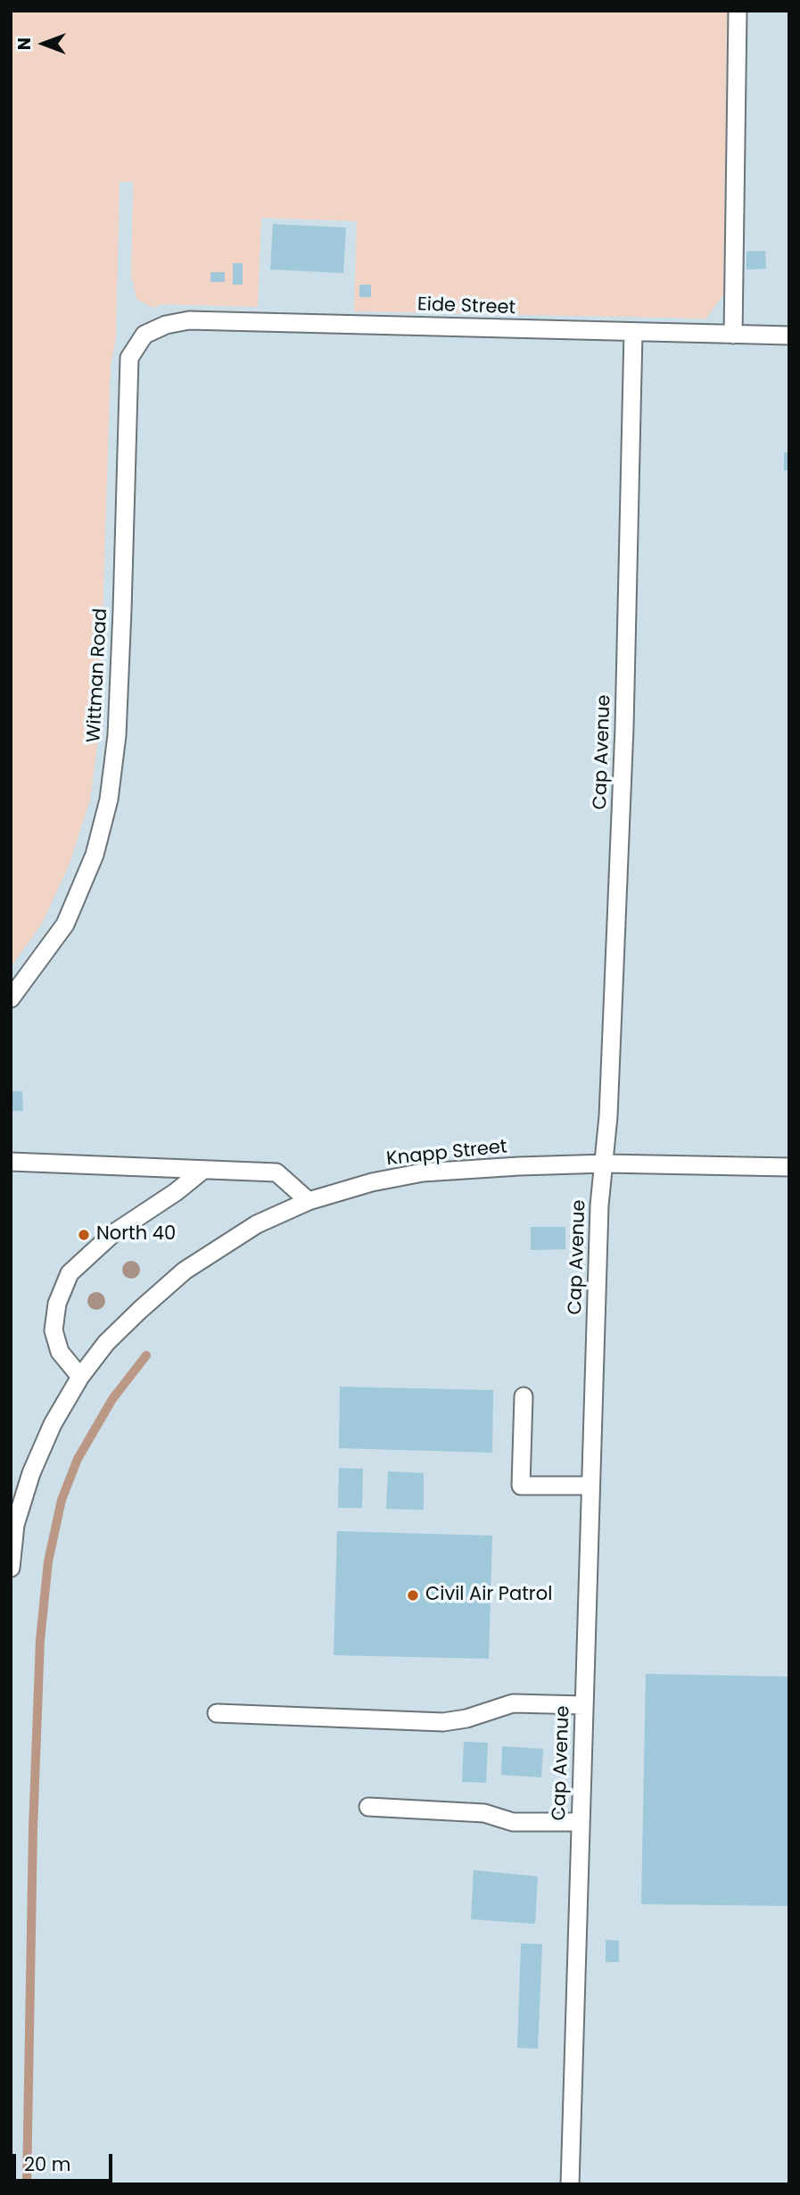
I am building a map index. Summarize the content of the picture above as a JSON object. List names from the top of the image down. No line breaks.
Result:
{"streets":{"lane":["Eide Street","Wittman Road","Cap Avenue","Knapp Street"]},"crossings":[["Eide Street","Wittman Road"],["Eide Street","Cap Avenue"],["Cap Avenue","Knapp Street"]],"places":["North 40","Civil Air Patrol"],"scale_bar":"20 m","north":"left"}
